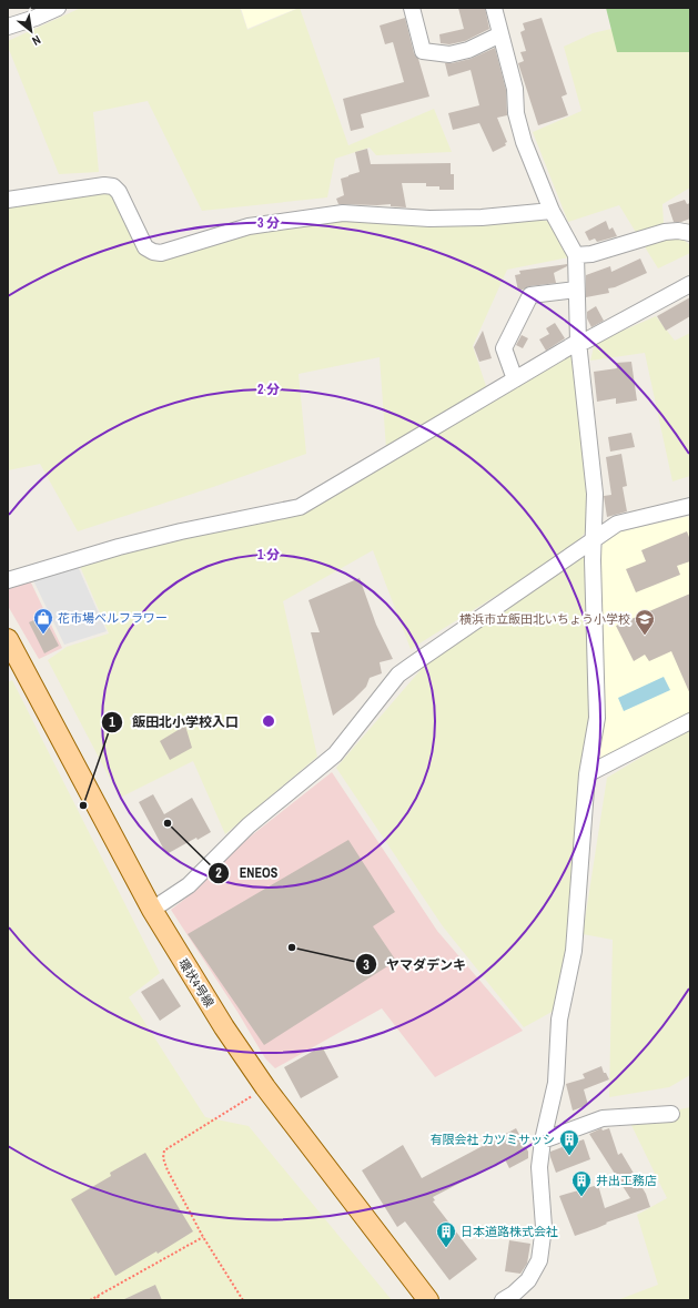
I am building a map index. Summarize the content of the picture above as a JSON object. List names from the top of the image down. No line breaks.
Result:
{"streets":{"main road":["環状4号線"]},"places":{"shop":["花市場ベルフラワー"],"school or university":["横浜市立飯田北いちょう小学校"],"other":["飯田北小学校入口","ENEOS","ヤマダデンキ"],"building":["有限会社 カツミサッシ","井出工務店","日本道路株式会社"]},"north":"bottom right","rings":["3 分","2 分","1 分"]}
